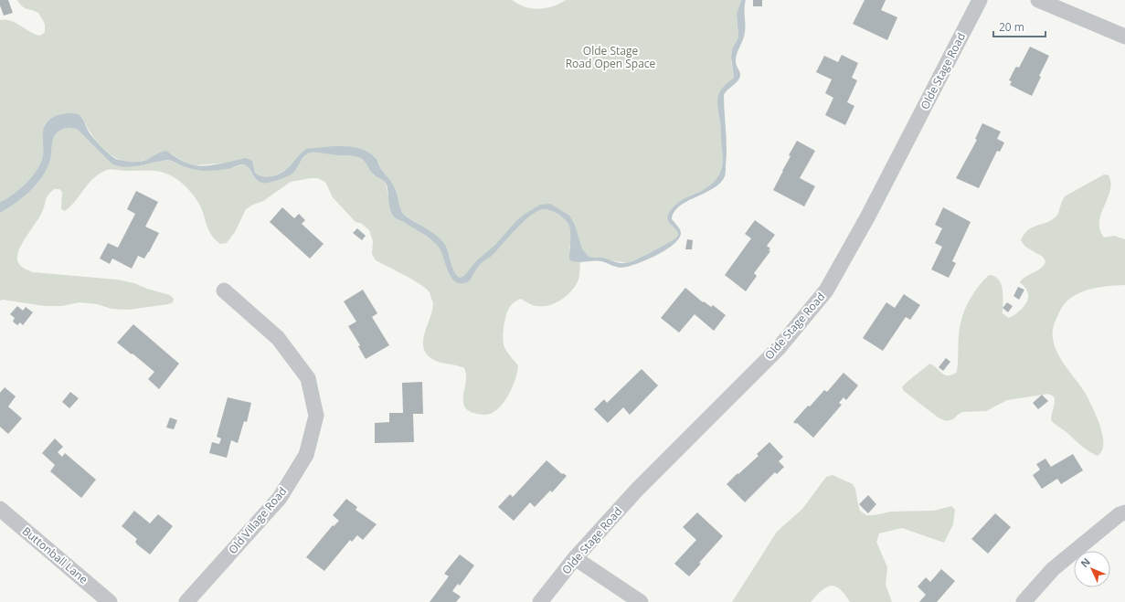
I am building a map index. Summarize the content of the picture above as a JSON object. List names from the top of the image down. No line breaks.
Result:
{"streets":{"street":["Olde Stage Road","Old Village Road","Buttonball Lane"]},"parks":["Olde Stage Road Open Space"],"scale_bar":"20 m","north":"top left"}
